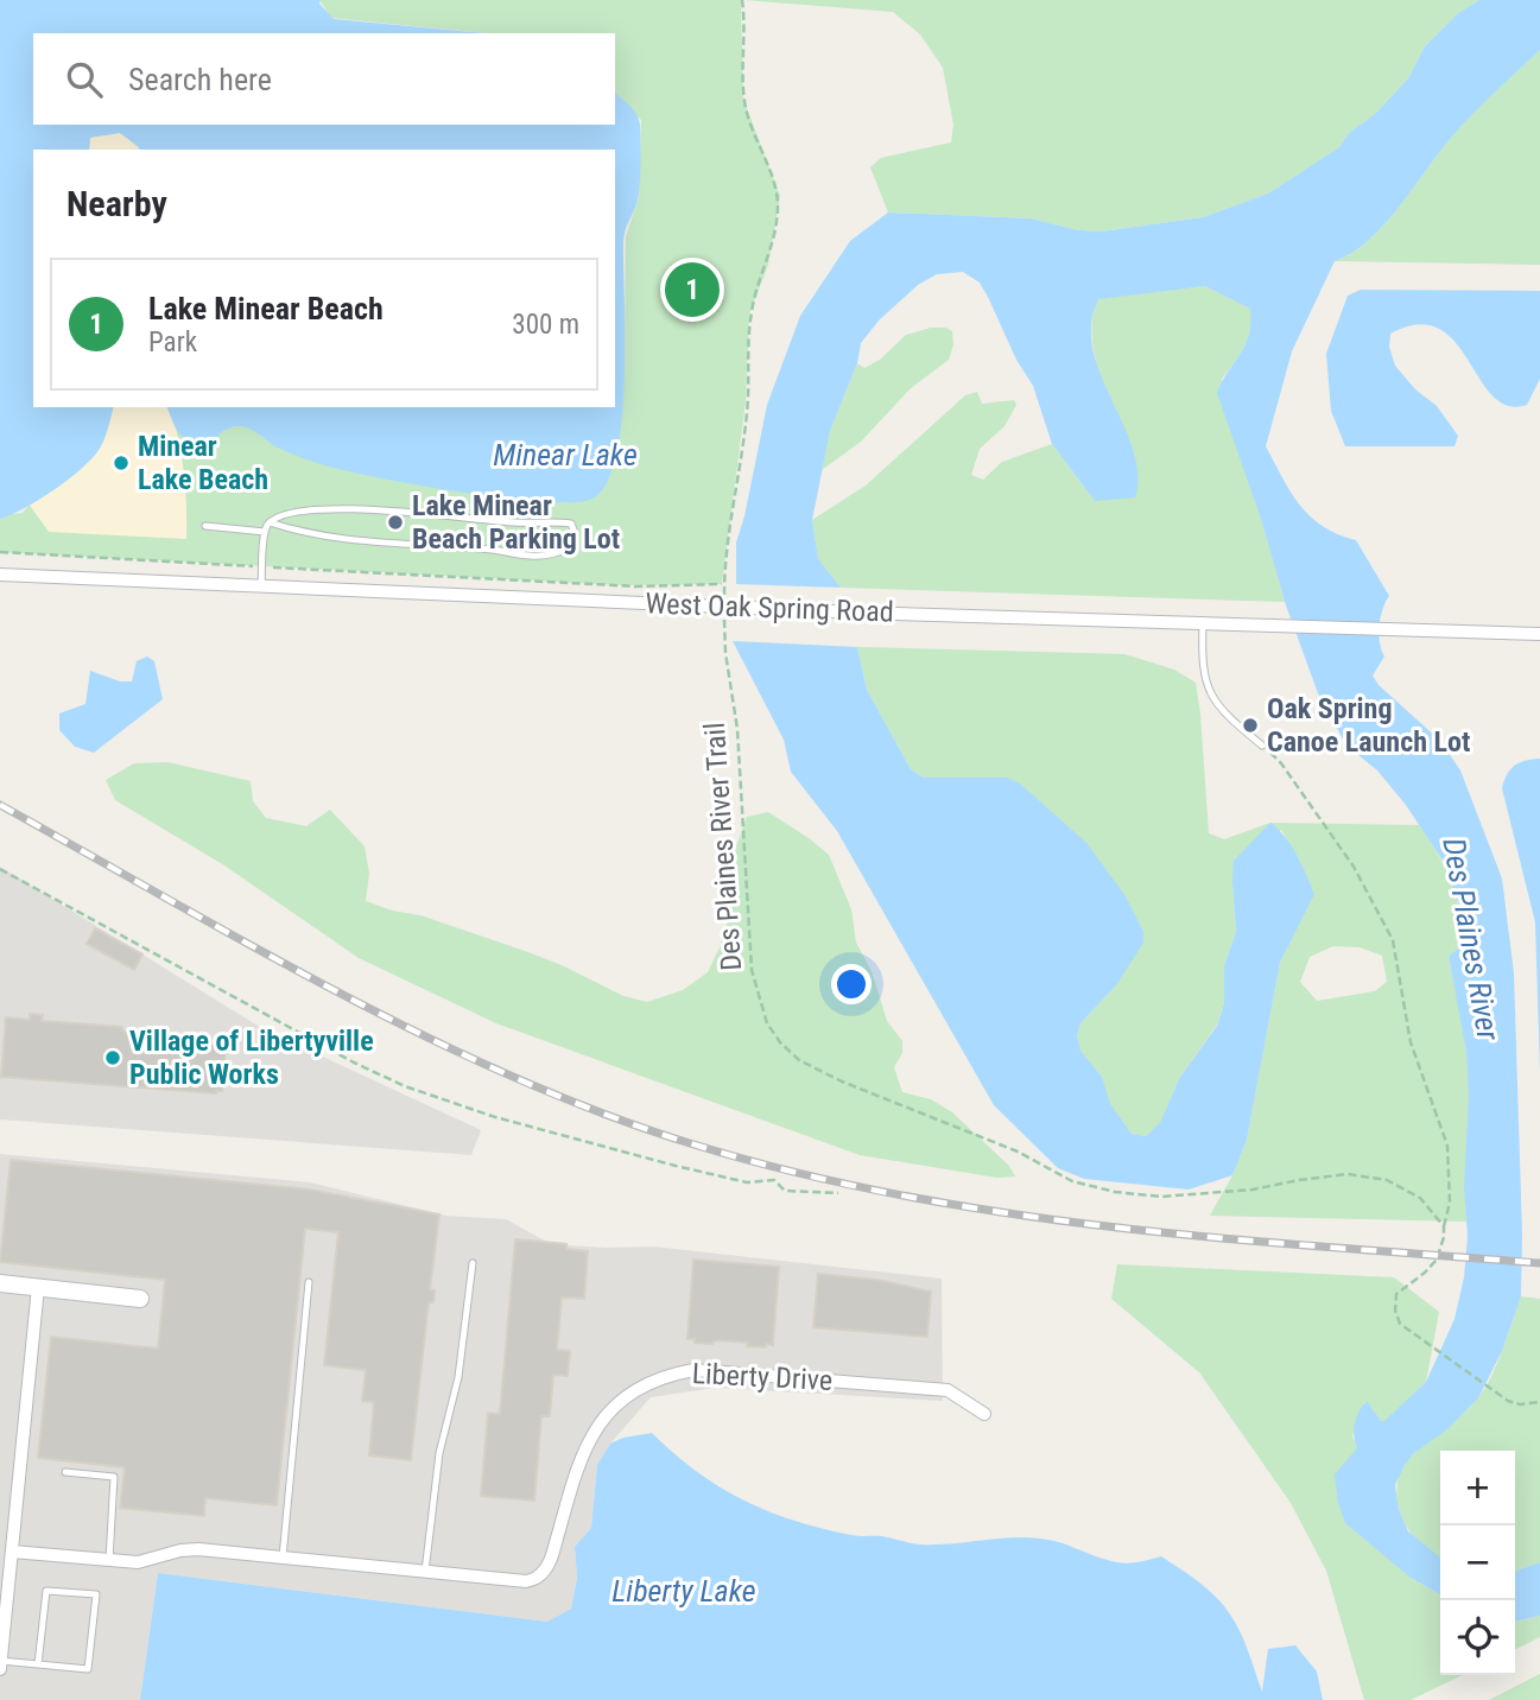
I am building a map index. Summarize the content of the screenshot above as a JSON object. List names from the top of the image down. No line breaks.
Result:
{"streets":{"street":["West Oak Spring Road","Liberty Drive"],"path":["Des Plaines River Trail"]},"crossings":[["West Oak Spring Road","Des Plaines River Trail"]],"water":["Minear Lake","Des Plaines River","Liberty Lake"],"places":["Minear Lake Beach","Lake Minear Beach Parking Lot","Oak Spring Canoe Launch Lot","Village of Libertyville Public Works"],"page":{"search":"Search here","heading":"Nearby","pins":"1","list":[{"mark":"1","name":"Lake Minear Beach","note":"Park","value":"300 m"}],"map_buttons":["+","−"]}}
